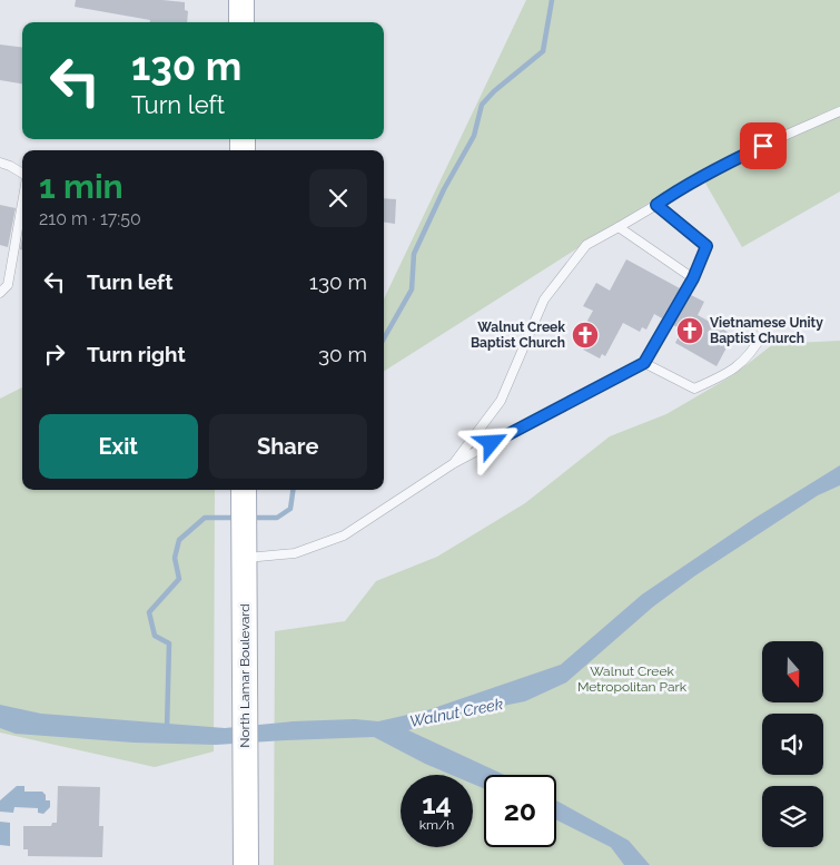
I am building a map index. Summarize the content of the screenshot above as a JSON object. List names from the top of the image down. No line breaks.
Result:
{"streets":{"main road":["North Lamar Boulevard"]},"water":["Walnut Creek"],"parks":["Walnut Creek Metropolitan Park"],"places":{"church":["Vietnamese Unity Baptist Church","Walnut Creek Baptist Church"]},"north":"bottom","page":{"turn":["130 m","Turn left"],"heading":["1 min","210 m · 17:50"],"list":[{"name":"Turn left","value":"130 m"},{"name":"Turn right","value":"30 m"}],"buttons":["Exit","Share"],"speed":"14 km/h","limit":"20"}}
